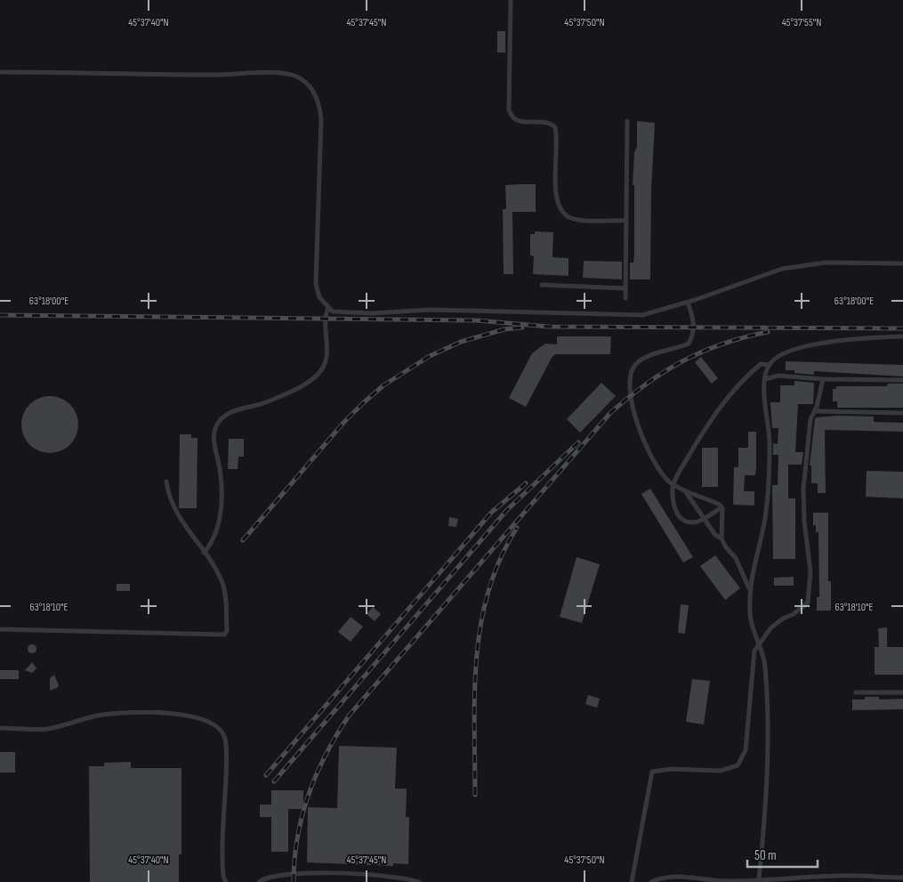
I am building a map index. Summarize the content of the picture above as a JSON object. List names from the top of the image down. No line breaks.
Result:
{"scale_bar":"50 m","coordinates":["45°37'40\"N","45°37'45\"N","45°37'50\"N","45°37'55\"N","63°18'00\"E","63°18'10\"E"]}
